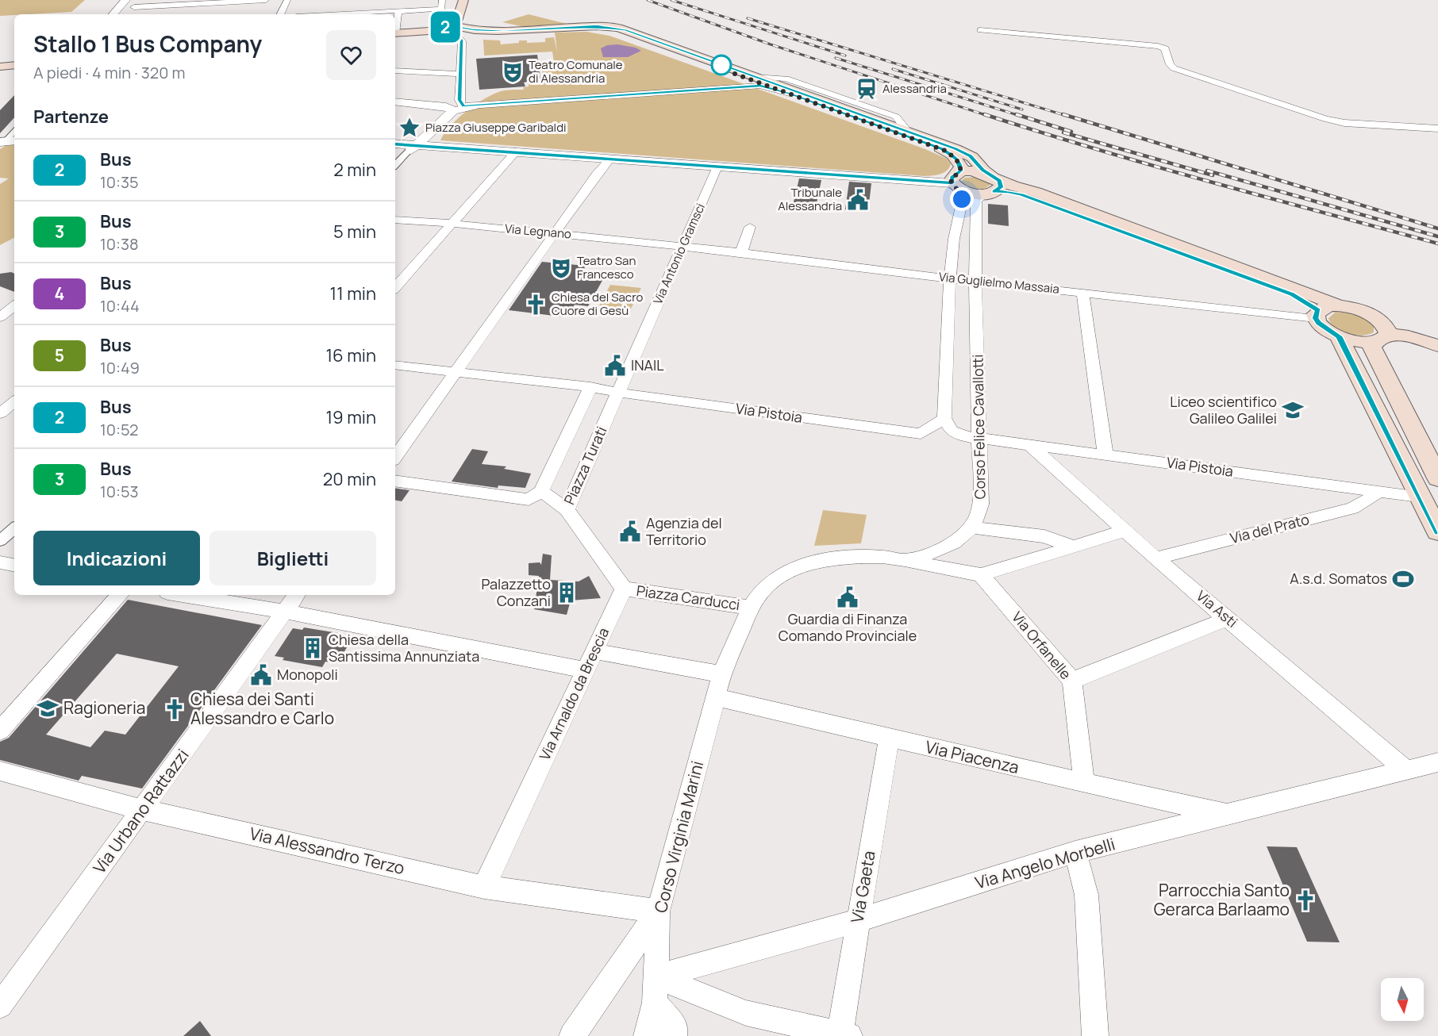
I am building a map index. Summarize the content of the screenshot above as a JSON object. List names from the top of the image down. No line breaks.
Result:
{"streets":{"street":["Via Legnano","Via Antonio Gramsci","Via Guglielmo Massaia","Via Pistoia","Corso Felice Cavallotti","Piazza Turati","Via del Prato","Piazza Carducci","Via Asti","Via Orfanelle","Via Arnaldo da Brescia","Via Piacenza","Via Urbano Rattazzi","Corso Virginia Marini","Via Alessandro Terzo","Via Angelo Morbelli","Via Gaeta"]},"crossings":[["Via Legnano","Via Antonio Gramsci"],["Via Legnano","Via Guglielmo Massaia"],["Via Antonio Gramsci","Via Guglielmo Massaia"],["Via Antonio Gramsci","Via Pistoia"],["Via Antonio Gramsci","Piazza Turati"],["Via Guglielmo Massaia","Corso Felice Cavallotti"],["Via Pistoia","Corso Felice Cavallotti"],["Via Pistoia","Piazza Turati"],["Via Pistoia","Via del Prato"],["Via Pistoia","Via Asti"],["Corso Felice Cavallotti","Piazza Carducci"],["Via del Prato","Via Asti"],["Piazza Carducci","Via Arnaldo da Brescia"],["Piazza Carducci","Corso Virginia Marini"],["Via Asti","Via Angelo Morbelli"],["Via Orfanelle","Via Piacenza"],["Via Arnaldo da Brescia","Via Alessandro Terzo"],["Via Piacenza","Corso Virginia Marini"],["Via Piacenza","Via Angelo Morbelli"],["Via Piacenza","Via Gaeta"],["Via Urbano Rattazzi","Via Alessandro Terzo"],["Corso Virginia Marini","Via Alessandro Terzo"],["Corso Virginia Marini","Via Angelo Morbelli"],["Via Angelo Morbelli","Via Gaeta"]],"places":{"theatre":["Teatro Comunale di Alessandria","Teatro San Francesco"],"station":["Alessandria"],"place":["Piazza Giuseppe Garibaldi"],"public building":["Tribunale Alessandria","INAIL","Agenzia del Territorio","Guardia di Finanza Comando Provinciale","Monopoli"],"church":["Chiesa del Sacro Cuore di Gesù","Chiesa dei Santi Alessandro e Carlo","Parrocchia Santo Gerarca Barlaamo"],"school or university":["Liceo scientifico Galileo Galilei","Ragioneria"],"sports":["A.s.d. Somatos"],"building":["Palazzetto Conzani","Chiesa della Santissima Annunziata"]},"lines":["bus line 2"],"north":"bottom","page":{"on_map":"2","heading":[["Stallo 1 Bus Company","A piedi · 4 min · 320 m"],"Partenze"],"list":[{"mark":"2","name":"Bus","note":"10:35","value":"2 min"},{"mark":"3","name":"Bus","note":"10:38","value":"5 min"},{"mark":"4","name":"Bus","note":"10:44","value":"11 min"},{"mark":"5","name":"Bus","note":"10:49","value":"16 min"},{"mark":"2","name":"Bus","note":"10:52","value":"19 min"},{"mark":"3","name":"Bus","note":"10:53","value":"20 min"}],"buttons":["Indicazioni","Biglietti"]}}
